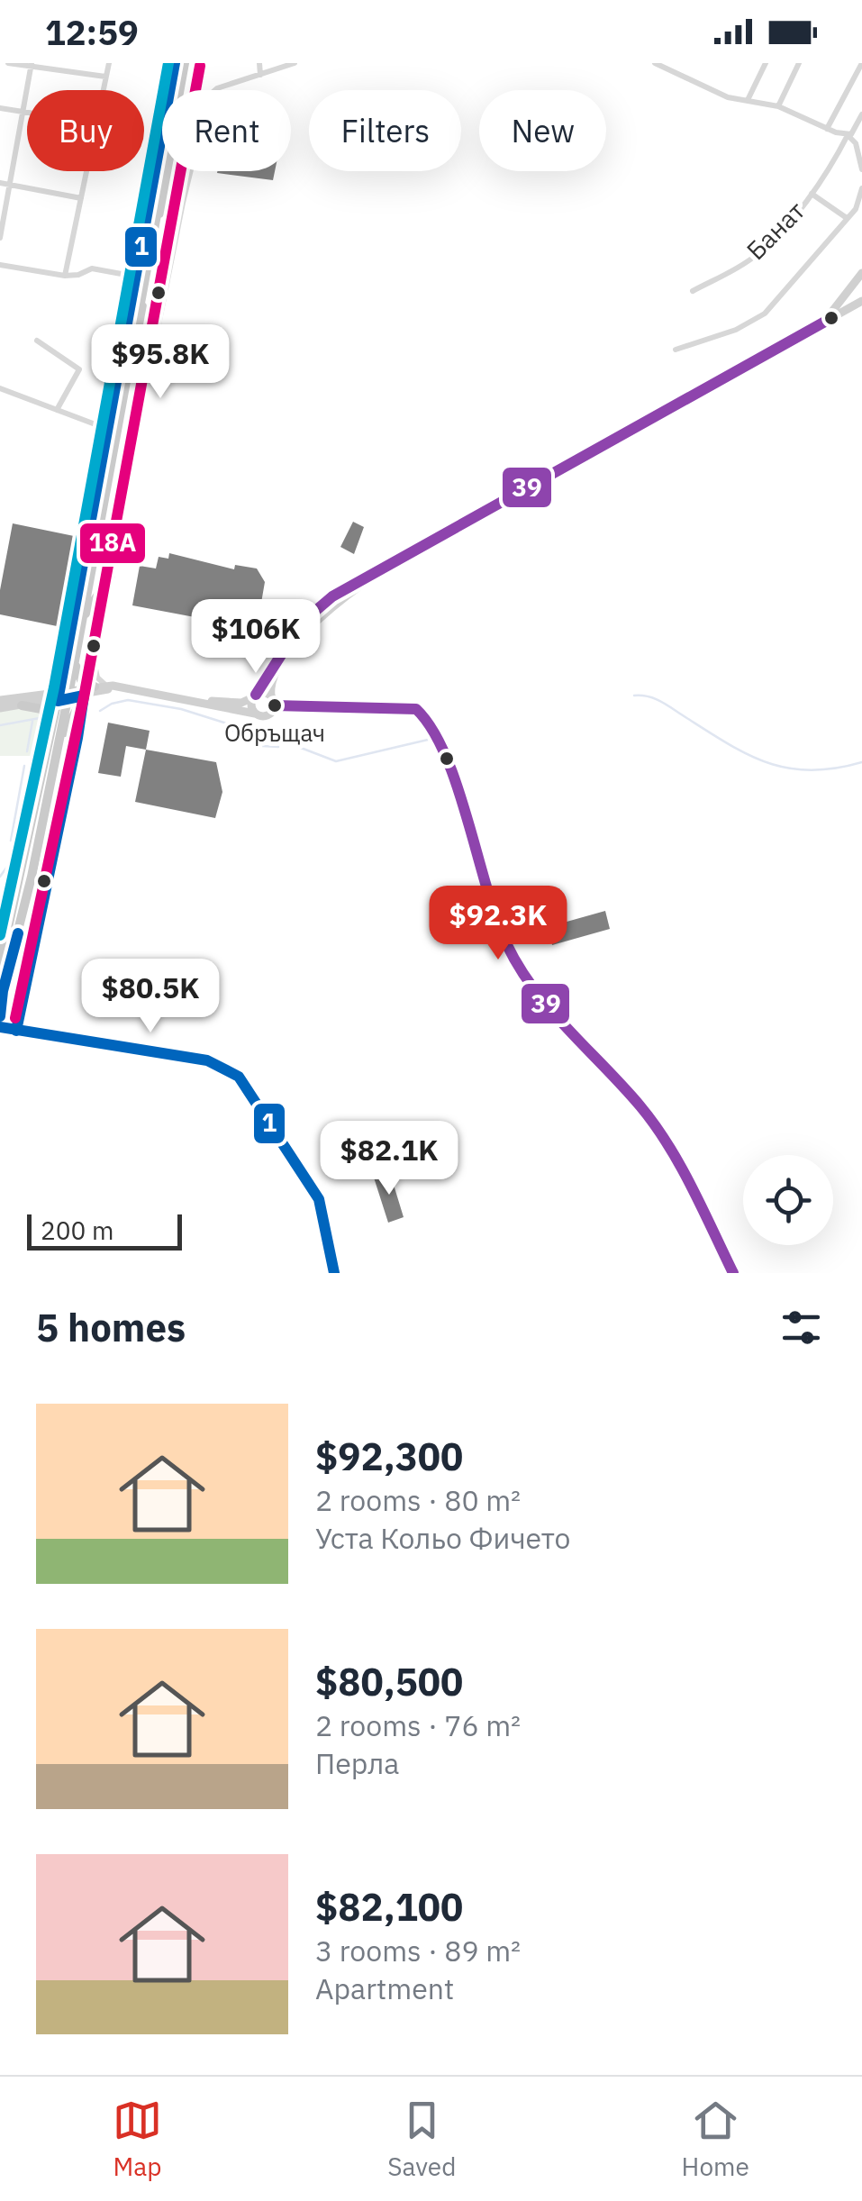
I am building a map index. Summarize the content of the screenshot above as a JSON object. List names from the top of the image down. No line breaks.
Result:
{"streets":{"street":["Банат"]},"places":["Обръщач"],"lines":["transit line 1","transit line 18А","transit line 39"],"scale_bar":"200 m","page":{"status":"12:59","chip":["Buy","Rent","Filters","New"],"price":["$95.8K","$106K","$92.3K","$80.5K","$82.1K"],"scale":"200 m","heading":"5 homes","list":[{"name":"$92,300","note":"2 rooms · 80 m² · Уста Кольо Фичето"},{"name":"$80,500","note":"2 rooms · 76 m² · Перла"},{"name":"$82,100","note":"3 rooms · 89 m² · Apartment"}],"tabs":["Map","Saved","Home"]}}
